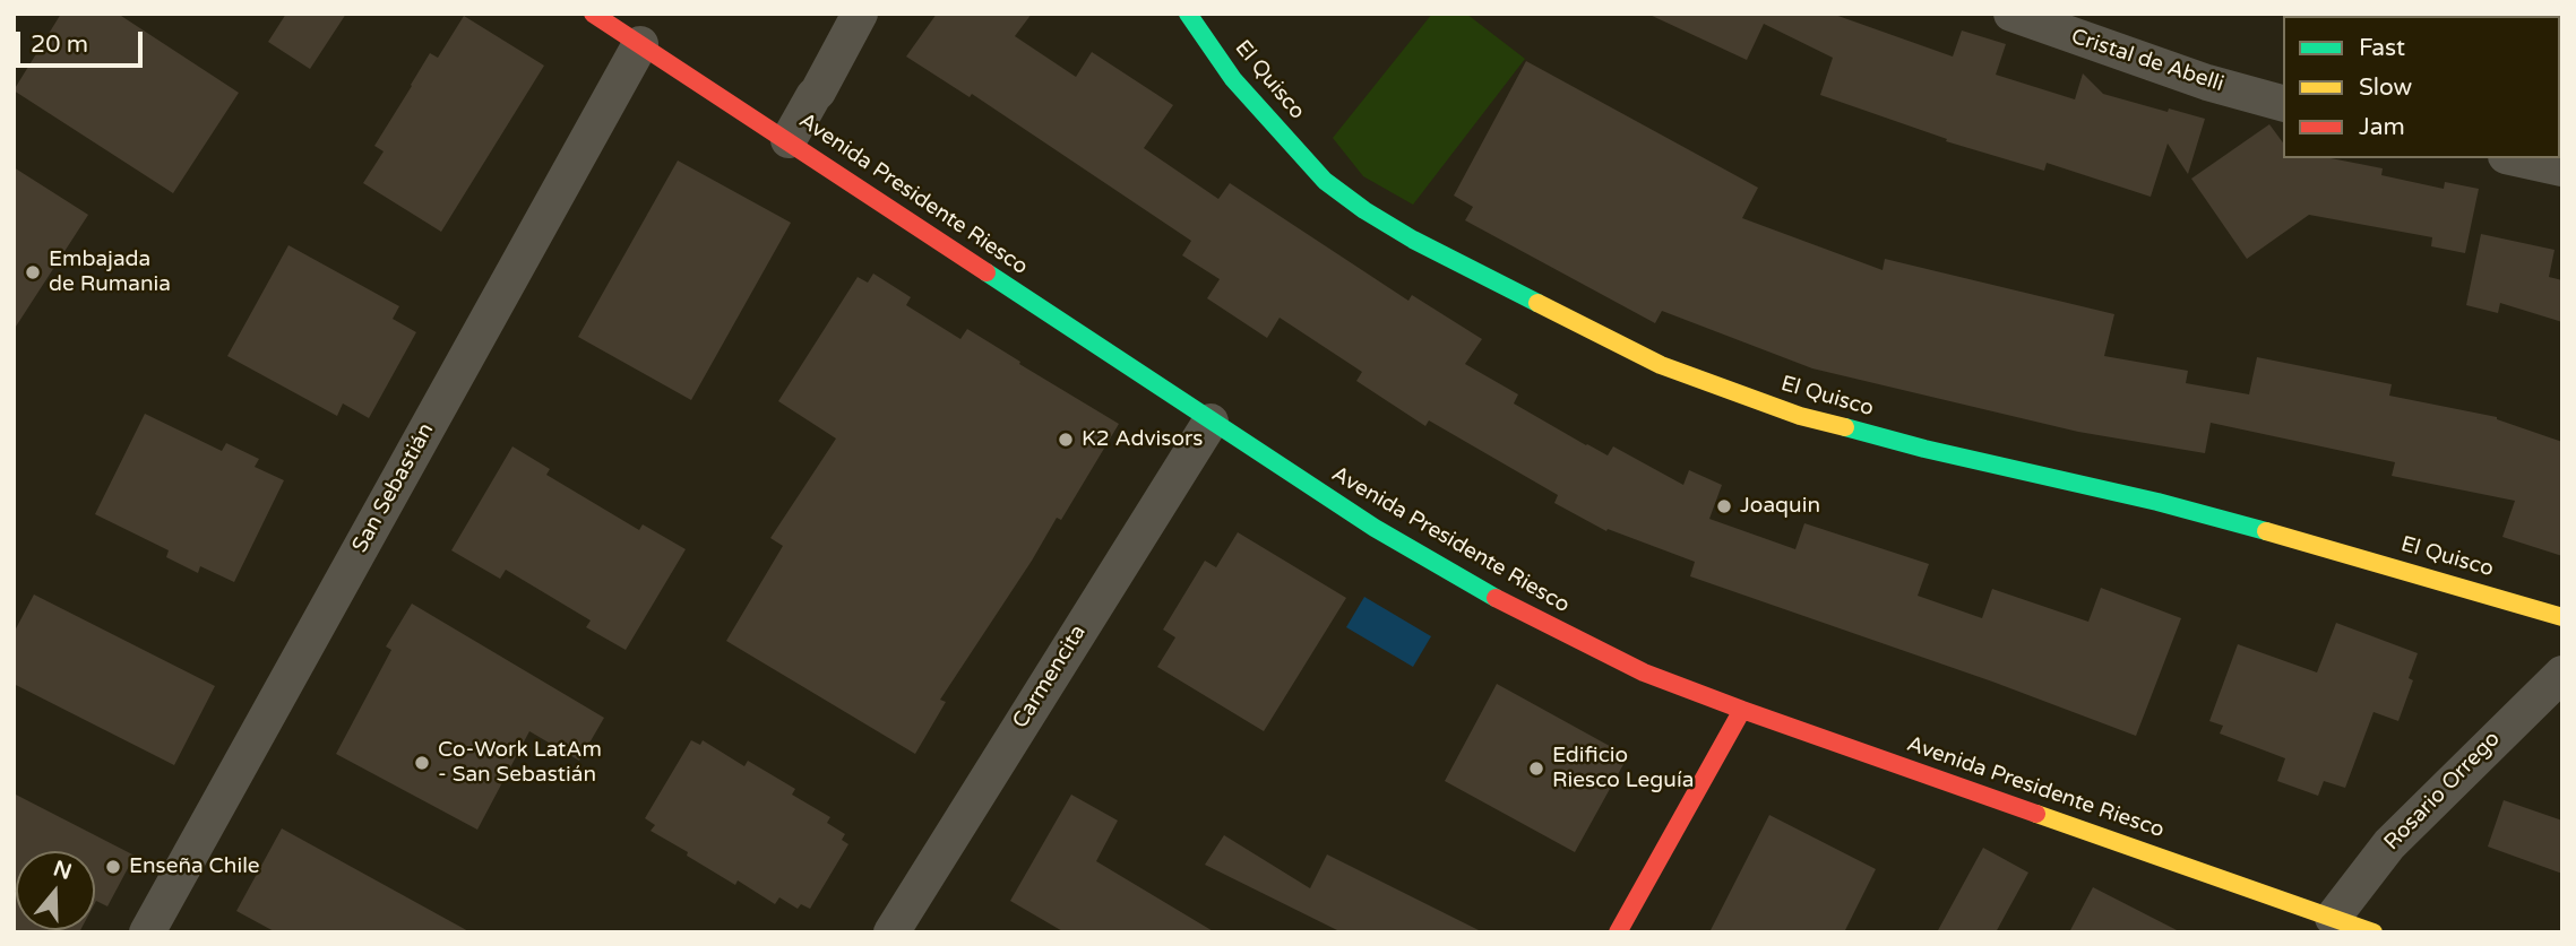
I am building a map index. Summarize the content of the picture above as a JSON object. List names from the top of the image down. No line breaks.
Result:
{"streets":{"main road":["El Quisco","Avenida Presidente Riesco"],"street":["Cristal de Abelli","San Sebastián","Carmencita","Rosario Orrego"]},"crossings":[["Avenida Presidente Riesco","San Sebastián"],["Avenida Presidente Riesco","Carmencita"],["Avenida Presidente Riesco","Rosario Orrego"]],"places":["Embajada de Rumania","K2 Advisors","Joaquin","Co-Work LatAm - San Sebastián","Edificio Riesco Leguía","Enseña Chile"],"legend":["Fast","Slow","Jam"],"scale_bar":"20 m","north":"top"}
